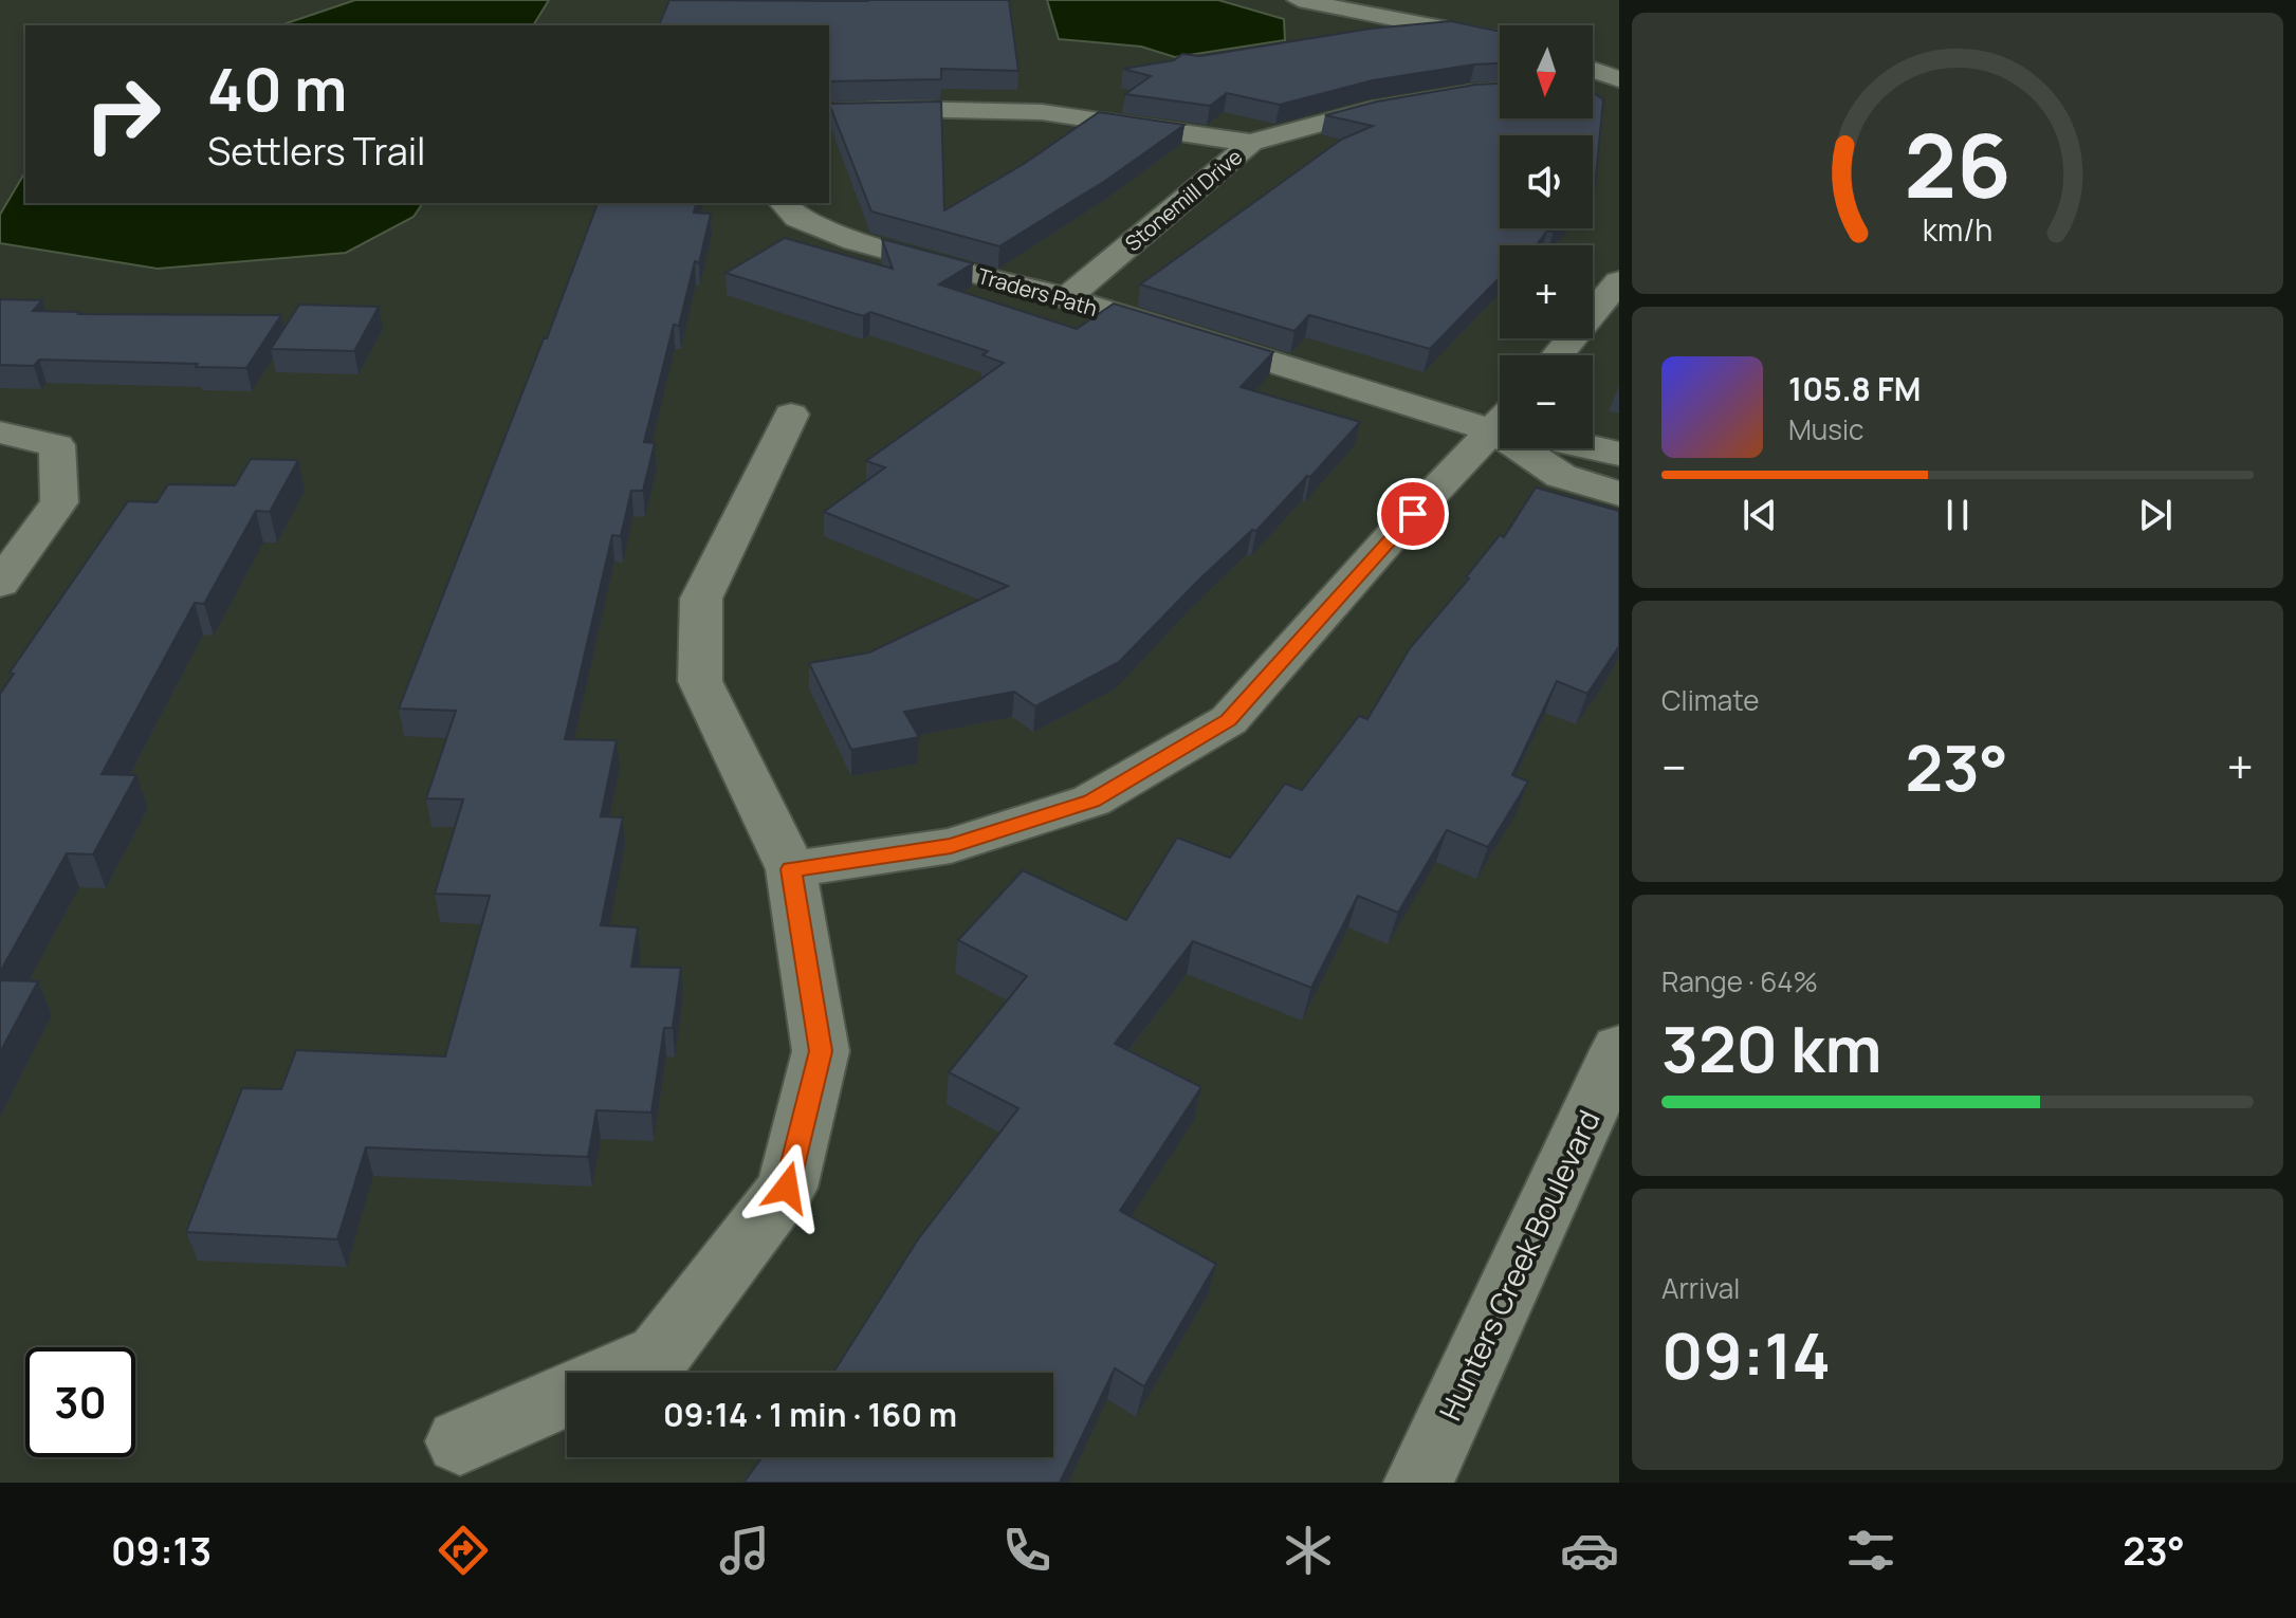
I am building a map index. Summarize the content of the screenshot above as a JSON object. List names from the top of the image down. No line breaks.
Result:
{"streets":{"street":["Stonemill Drive","Traders Path","Hunters Creek Boulevard"]},"crossings":[["Stonemill Drive","Traders Path"]],"north":"bottom","page":{"map_buttons":["+","−"],"turn":["40 m","Settlers Trail"],"song":["105.8 FM","Music"],"tile":["Climate",["Range · 64%","320 km"],["Arrival","09:14"]],"heat":["−","23°","+"],"limit":"30","trip":"09:14 · 1 min · 160 m","tabs":["09:13","23°"],"gauge":["26","km/h"]}}
